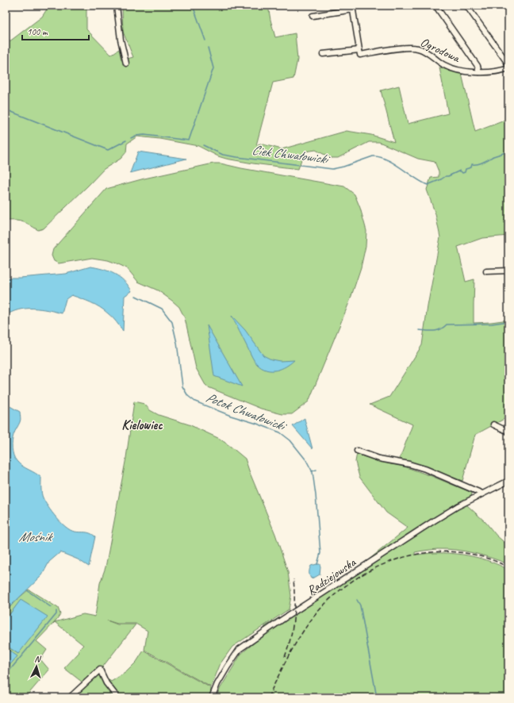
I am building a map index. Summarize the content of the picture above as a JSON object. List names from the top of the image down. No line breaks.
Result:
{"streets":{"street":["Ogrodowa","Radziejowska"]},"districts":["Kielowiec"],"water":["Ciek Chwałowicki","Potok Chwałowicki","Mośnik"],"scale_bar":"100 m","north":"top"}
